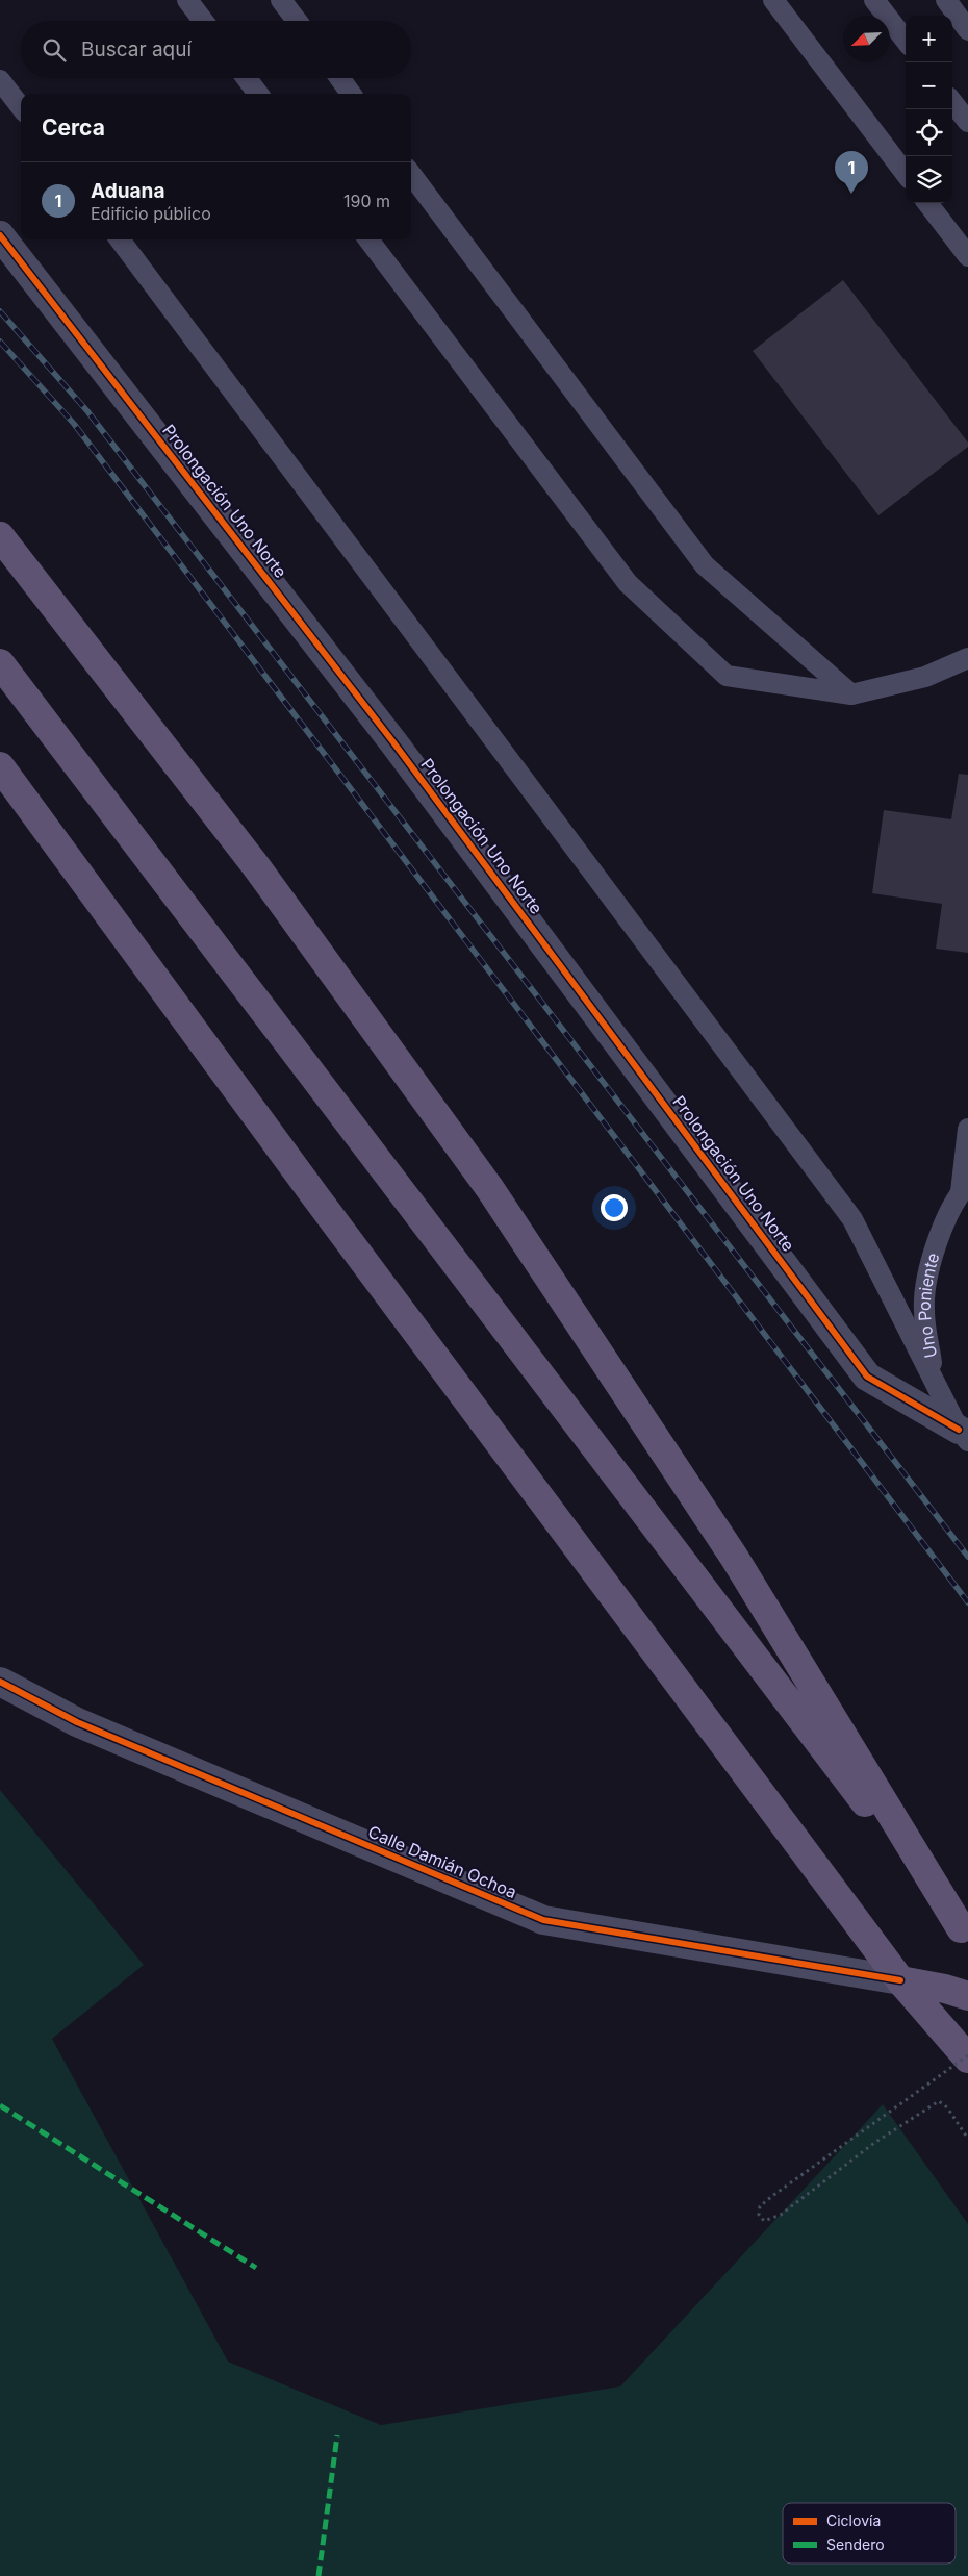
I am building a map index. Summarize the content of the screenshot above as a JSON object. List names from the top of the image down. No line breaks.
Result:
{"streets":{"street":["Prolongación Uno Norte","Calle Damián Ochoa"],"lane":["Uno Poniente"]},"crossings":[["Prolongación Uno Norte","Uno Poniente"]],"legend":["Ciclovía","Sendero"],"north":"bottom left","page":{"map_buttons":["+","−"],"search":"Buscar aquí","heading":"Cerca","pins":"1","list":[{"mark":"1","name":"Aduana","note":"Edificio público","value":"190 m"}]}}
